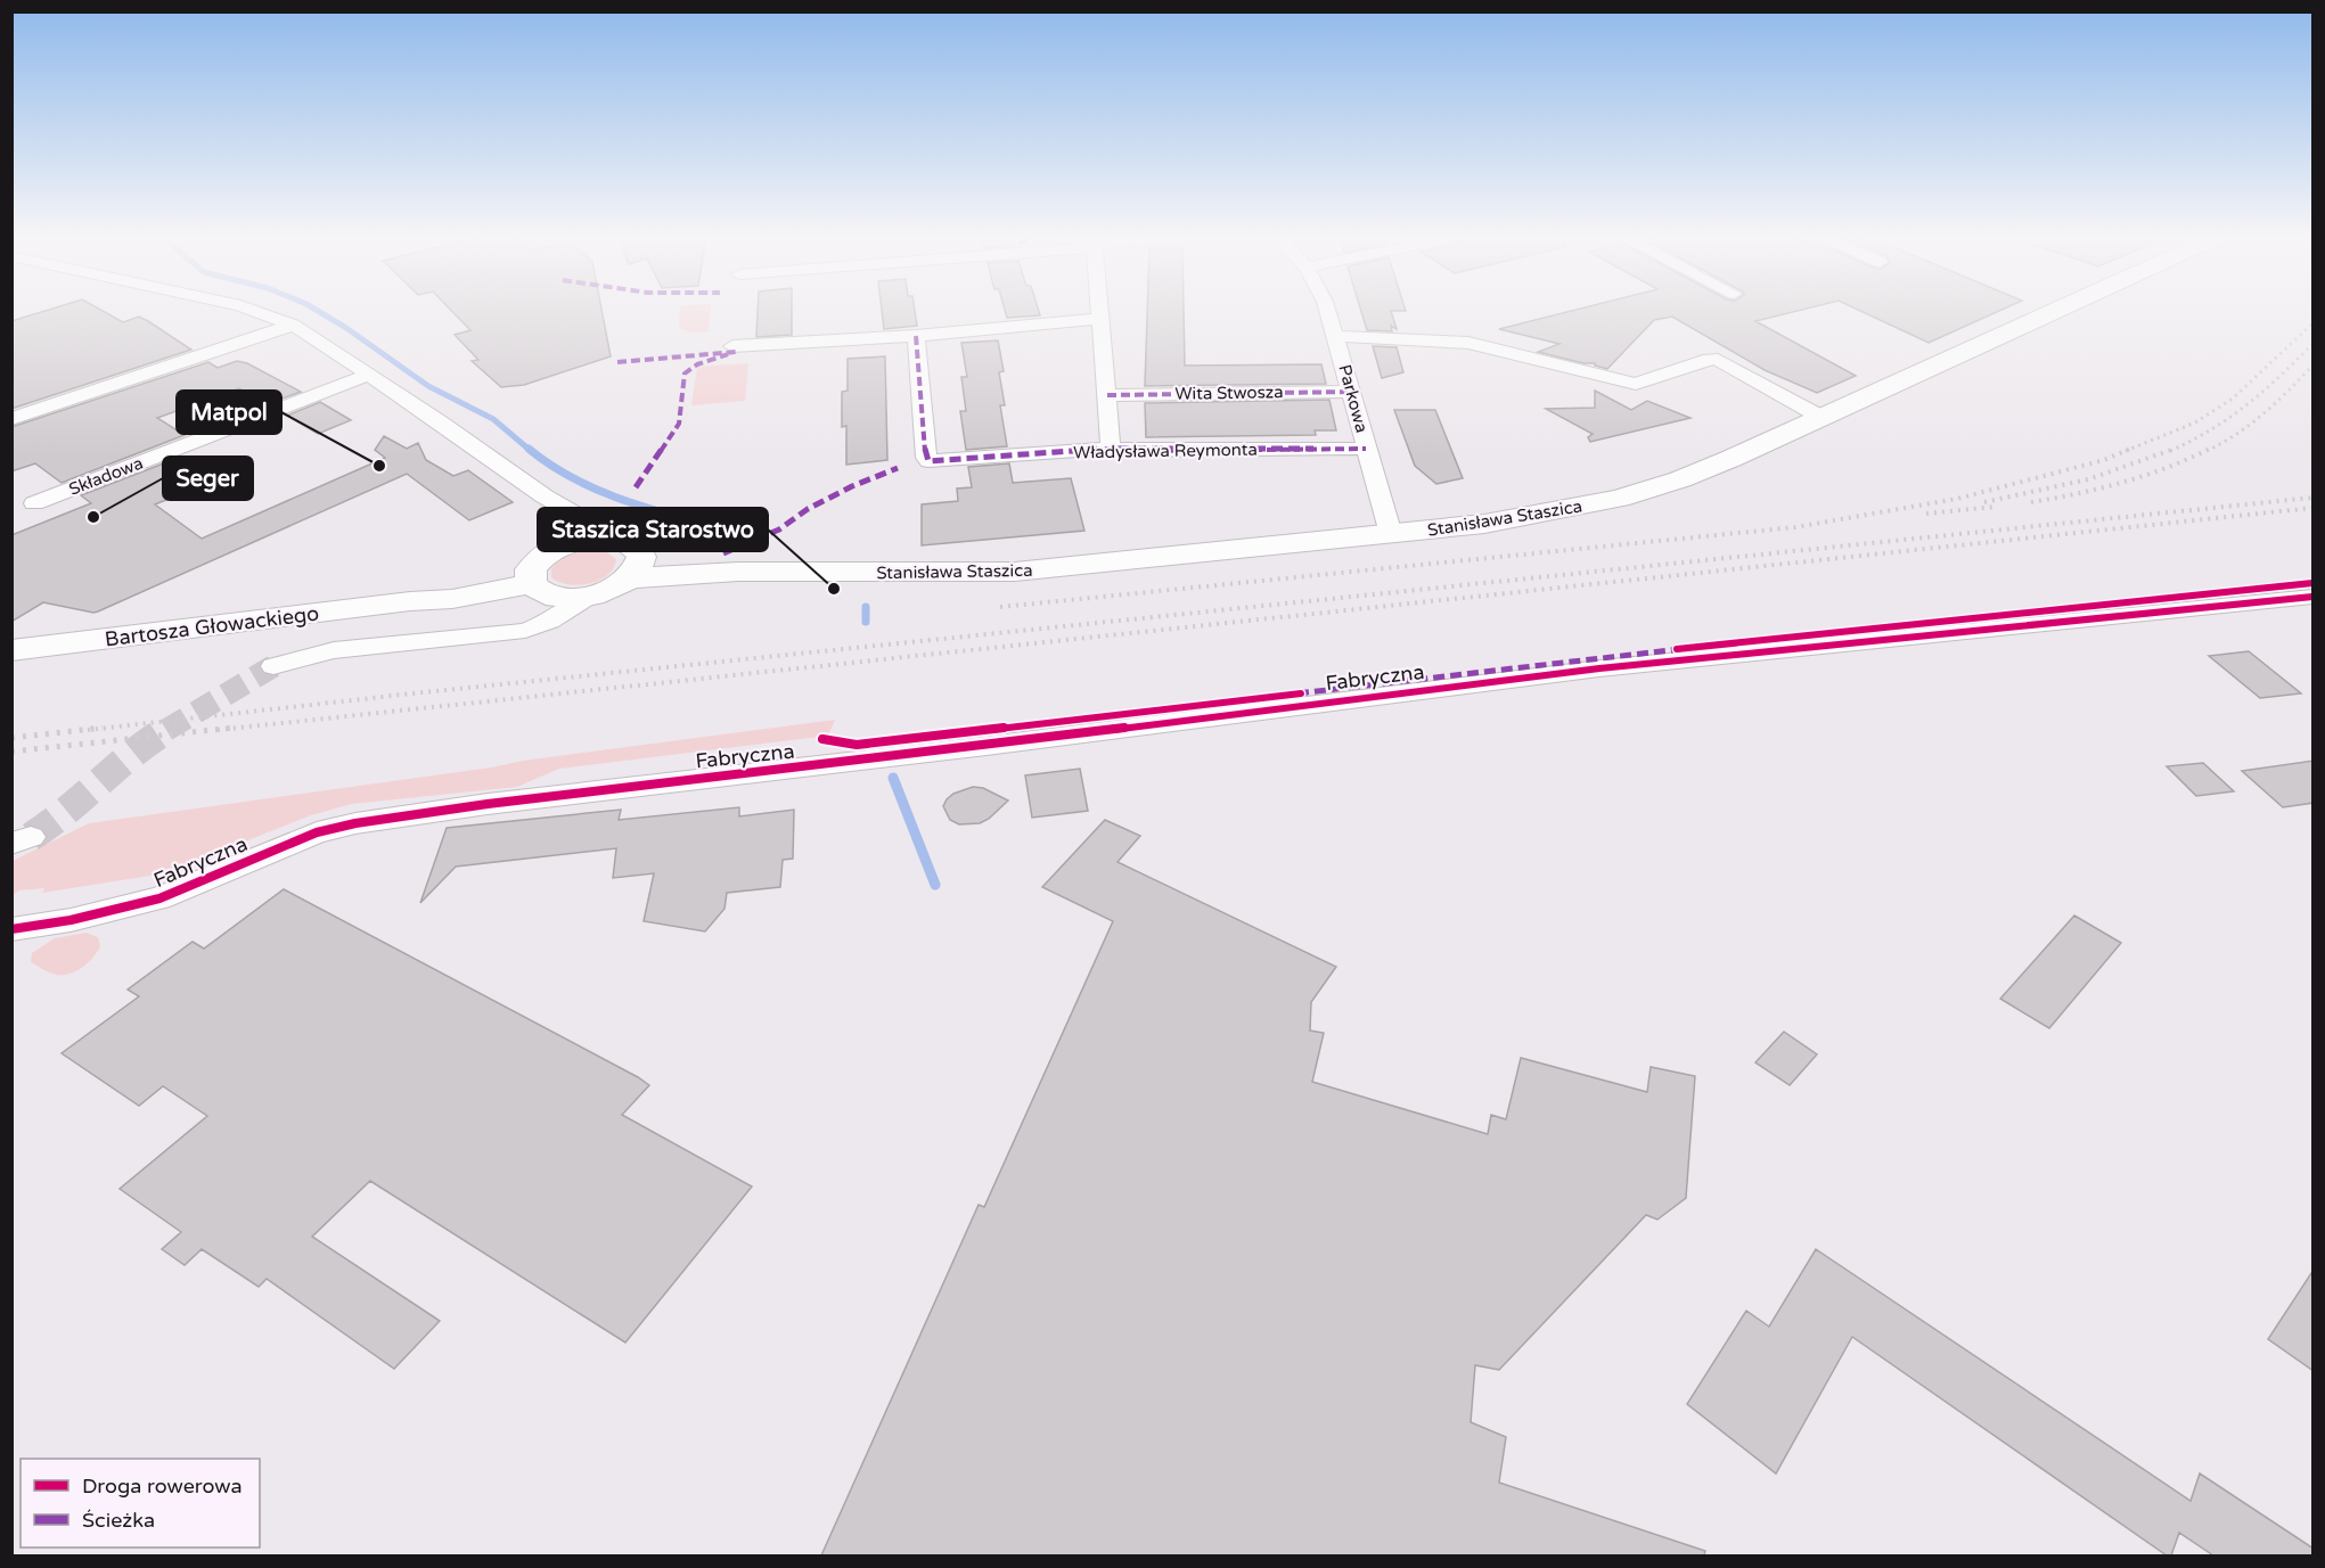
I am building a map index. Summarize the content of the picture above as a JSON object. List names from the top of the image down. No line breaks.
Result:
{"streets":{"street":["Wita Stwosza","Parkowa","Władysława Reymonta","Składowa","Stanisława Staszica","Bartosza Głowackiego","Fabryczna"]},"crossings":[["Wita Stwosza","Parkowa"],["Parkowa","Władysława Reymonta"],["Parkowa","Stanisława Staszica"]],"places":["Matpol","Seger","Staszica Starostwo"],"legend":["Droga rowerowa","Ścieżka"]}
